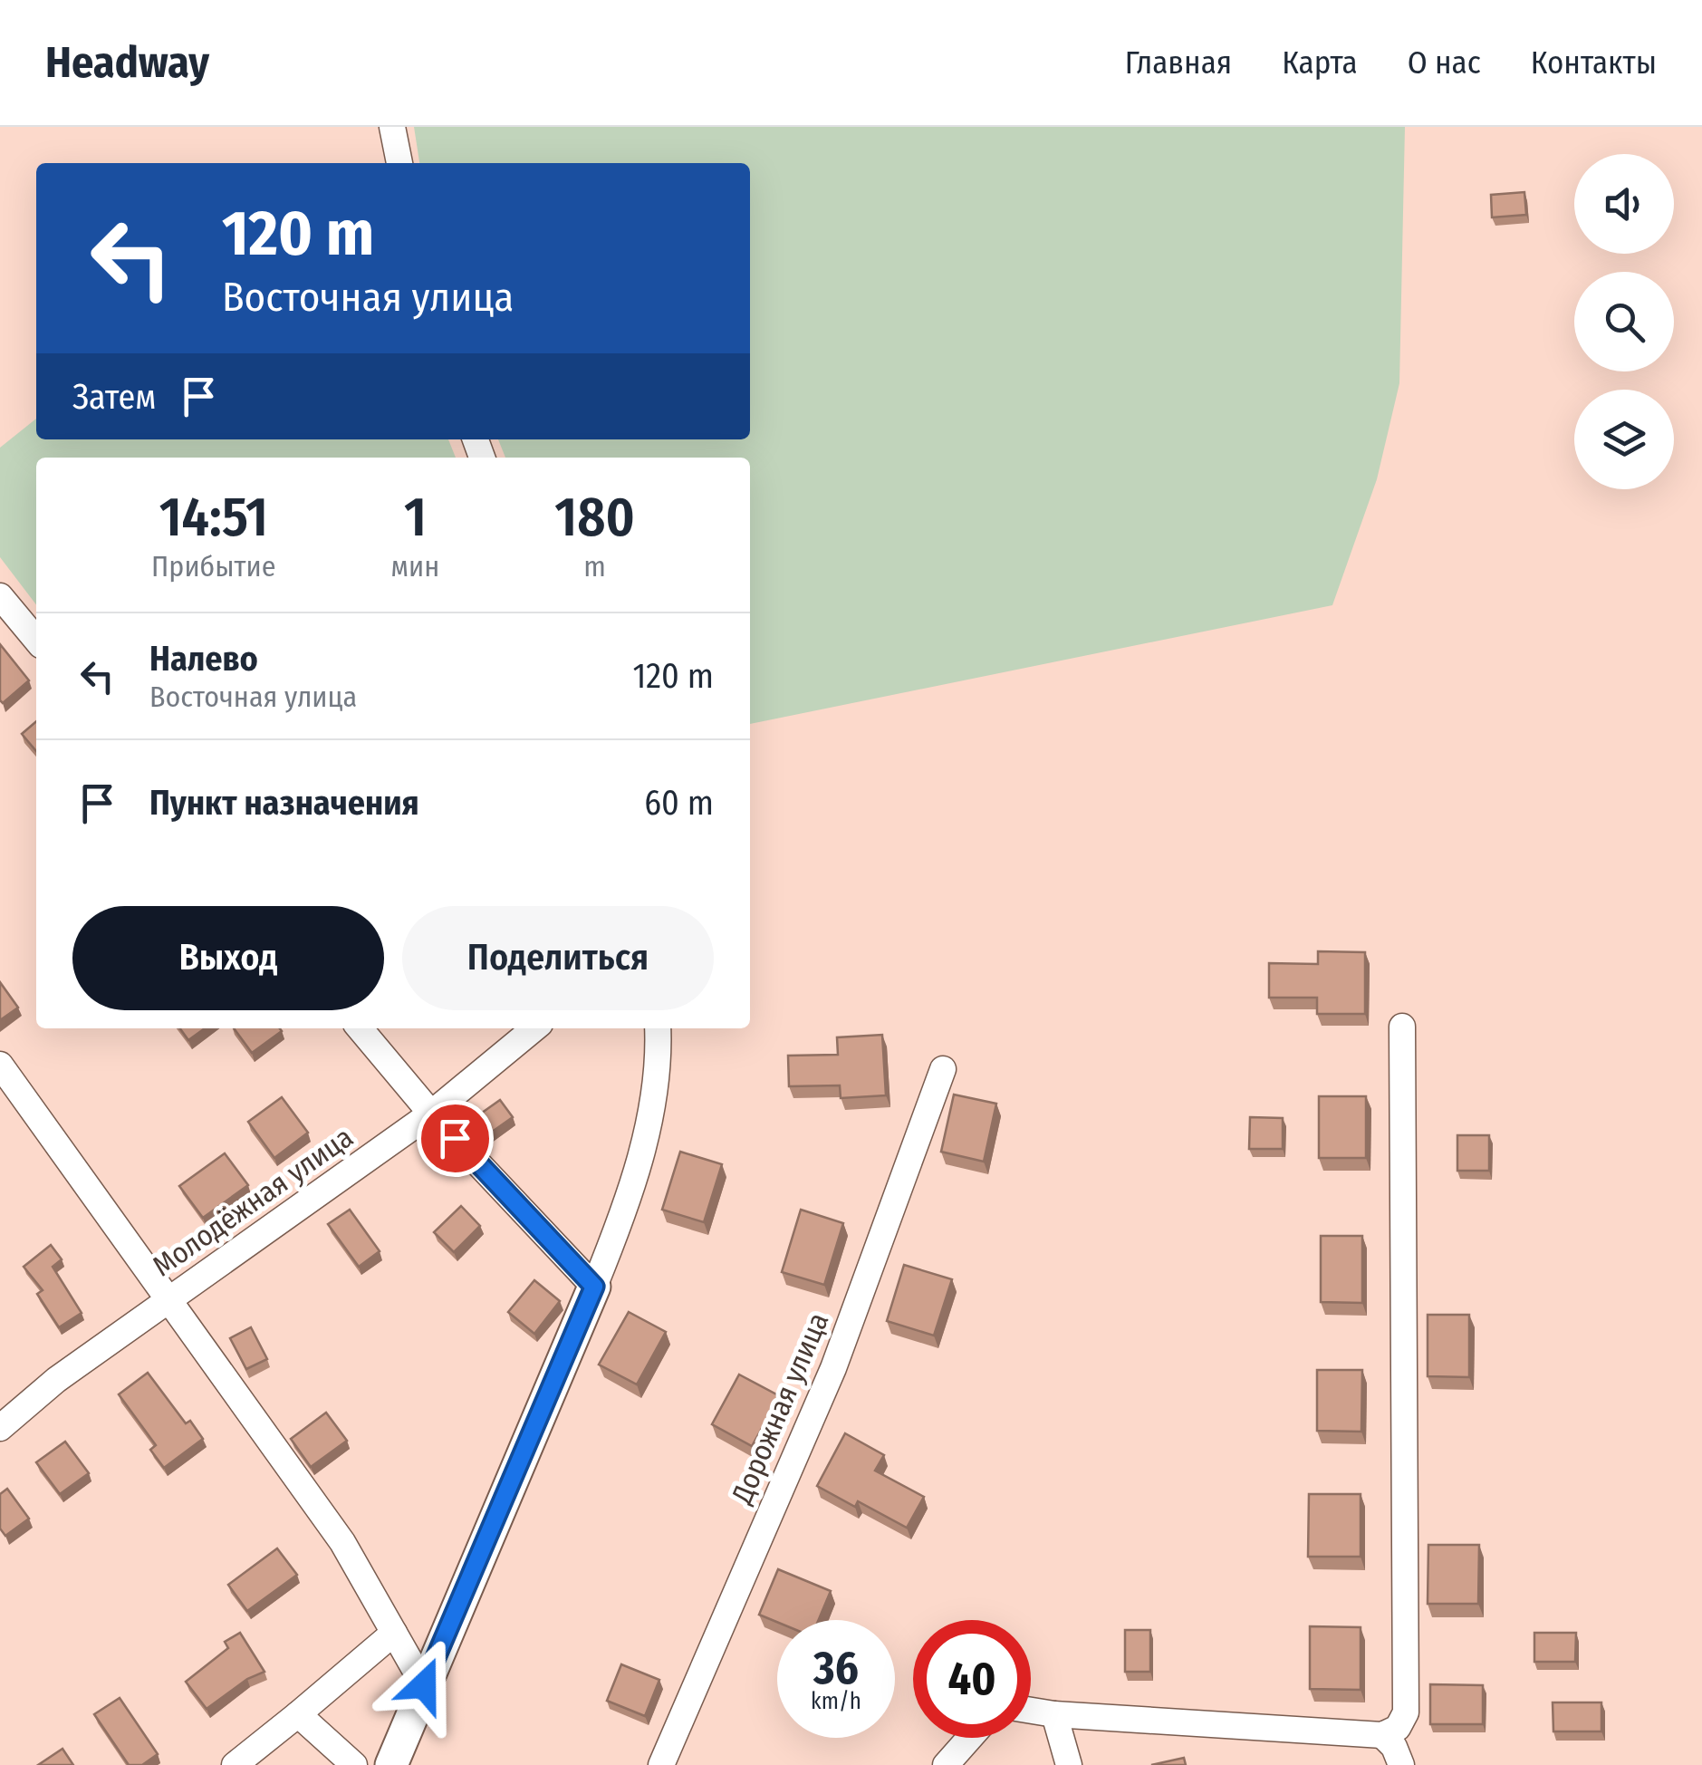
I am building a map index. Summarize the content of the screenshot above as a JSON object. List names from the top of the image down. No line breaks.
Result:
{"streets":{"street":["Молодёжная улица","Дорожная улица"]},"page":{"header":"Headway","nav":["Главная","Карта","О нас","Контакты"],"turn":["120 m","Восточная улица"],"then":"Затем","eta":["14:51","Прибытие","1","мин","180","m"],"list":[{"name":"Налево","note":"Восточная улица","value":"120 m"},{"name":"Пункт назначения","value":"60 m"}],"buttons":["Выход","Поделиться"],"speed":"36 km/h","limit":"40"}}
